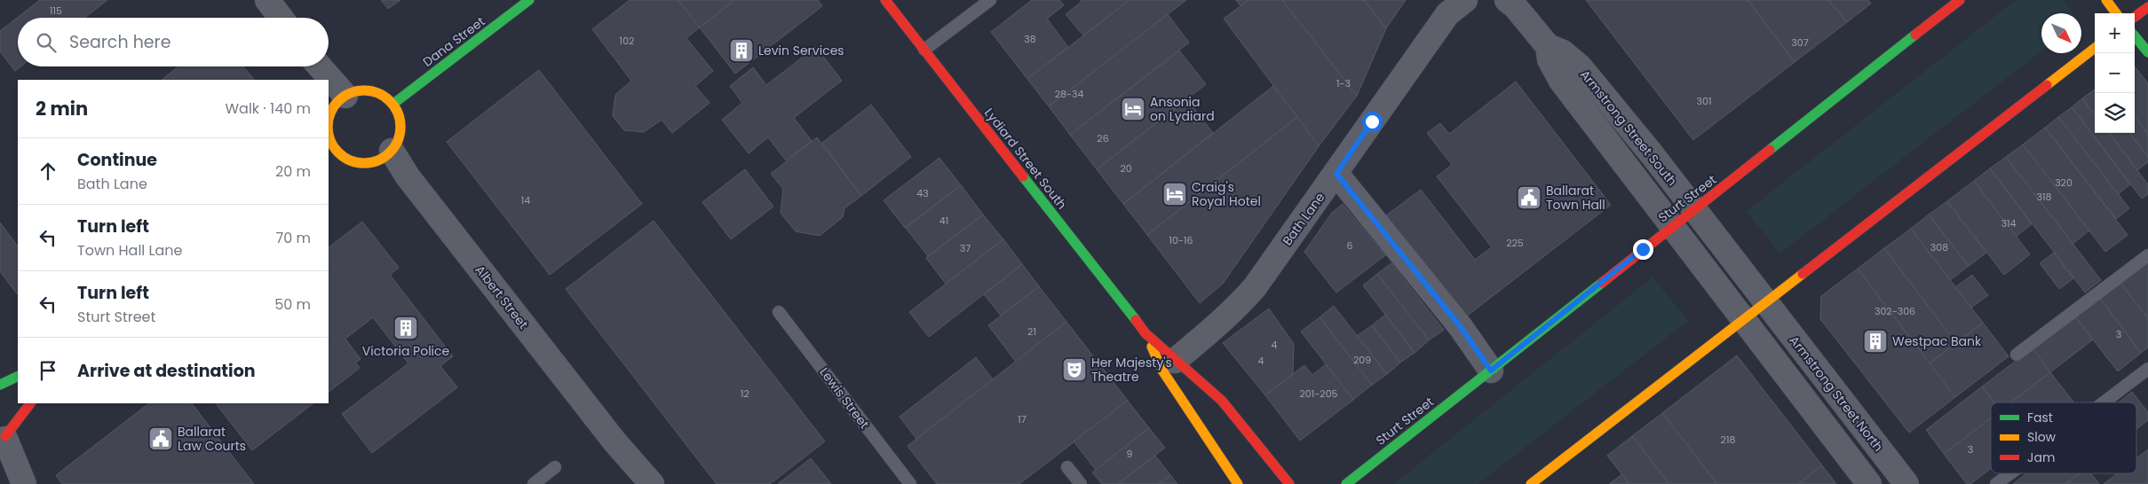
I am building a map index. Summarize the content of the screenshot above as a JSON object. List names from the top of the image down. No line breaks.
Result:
{"streets":{"main road":["Dana Street","Lydiard Street South","Sturt Street"],"street":["Armstrong Street South","Bath Lane","Albert Street","Armstrong Street North"],"lane":["Lewis Street"]},"crossings":[["Armstrong Street South","Sturt Street"],["Armstrong Street South","Armstrong Street North"],["Lydiard Street South","Bath Lane"]],"places":{"building":["Levin Services","Victoria Police","Westpac Bank"],"hotel":["Ansonia on Lydiard","Craig's Royal Hotel"],"public building":["Ballarat Town Hall","Ballarat Law Courts"],"theatre":["Her Majesty's Theatre"]},"house_numbers":["115","38","102","307","1-3","28-34","301","26","20","320","43","318","14","41","314","10-16","225","6","308","37","302-306","21","3","4","209","4","12","201-205","17","218","3","9"],"legend":["Fast","Slow","Jam"],"north":"bottom right","page":{"map_buttons":["+","−"],"search":"Search here","heading":["2 min","Walk · 140 m"],"list":[["Continue","Bath Lane","20 m"],["Turn left","Town Hall Lane","70 m"],["Turn left","Sturt Street","50 m"],"Arrive at destination"]}}
